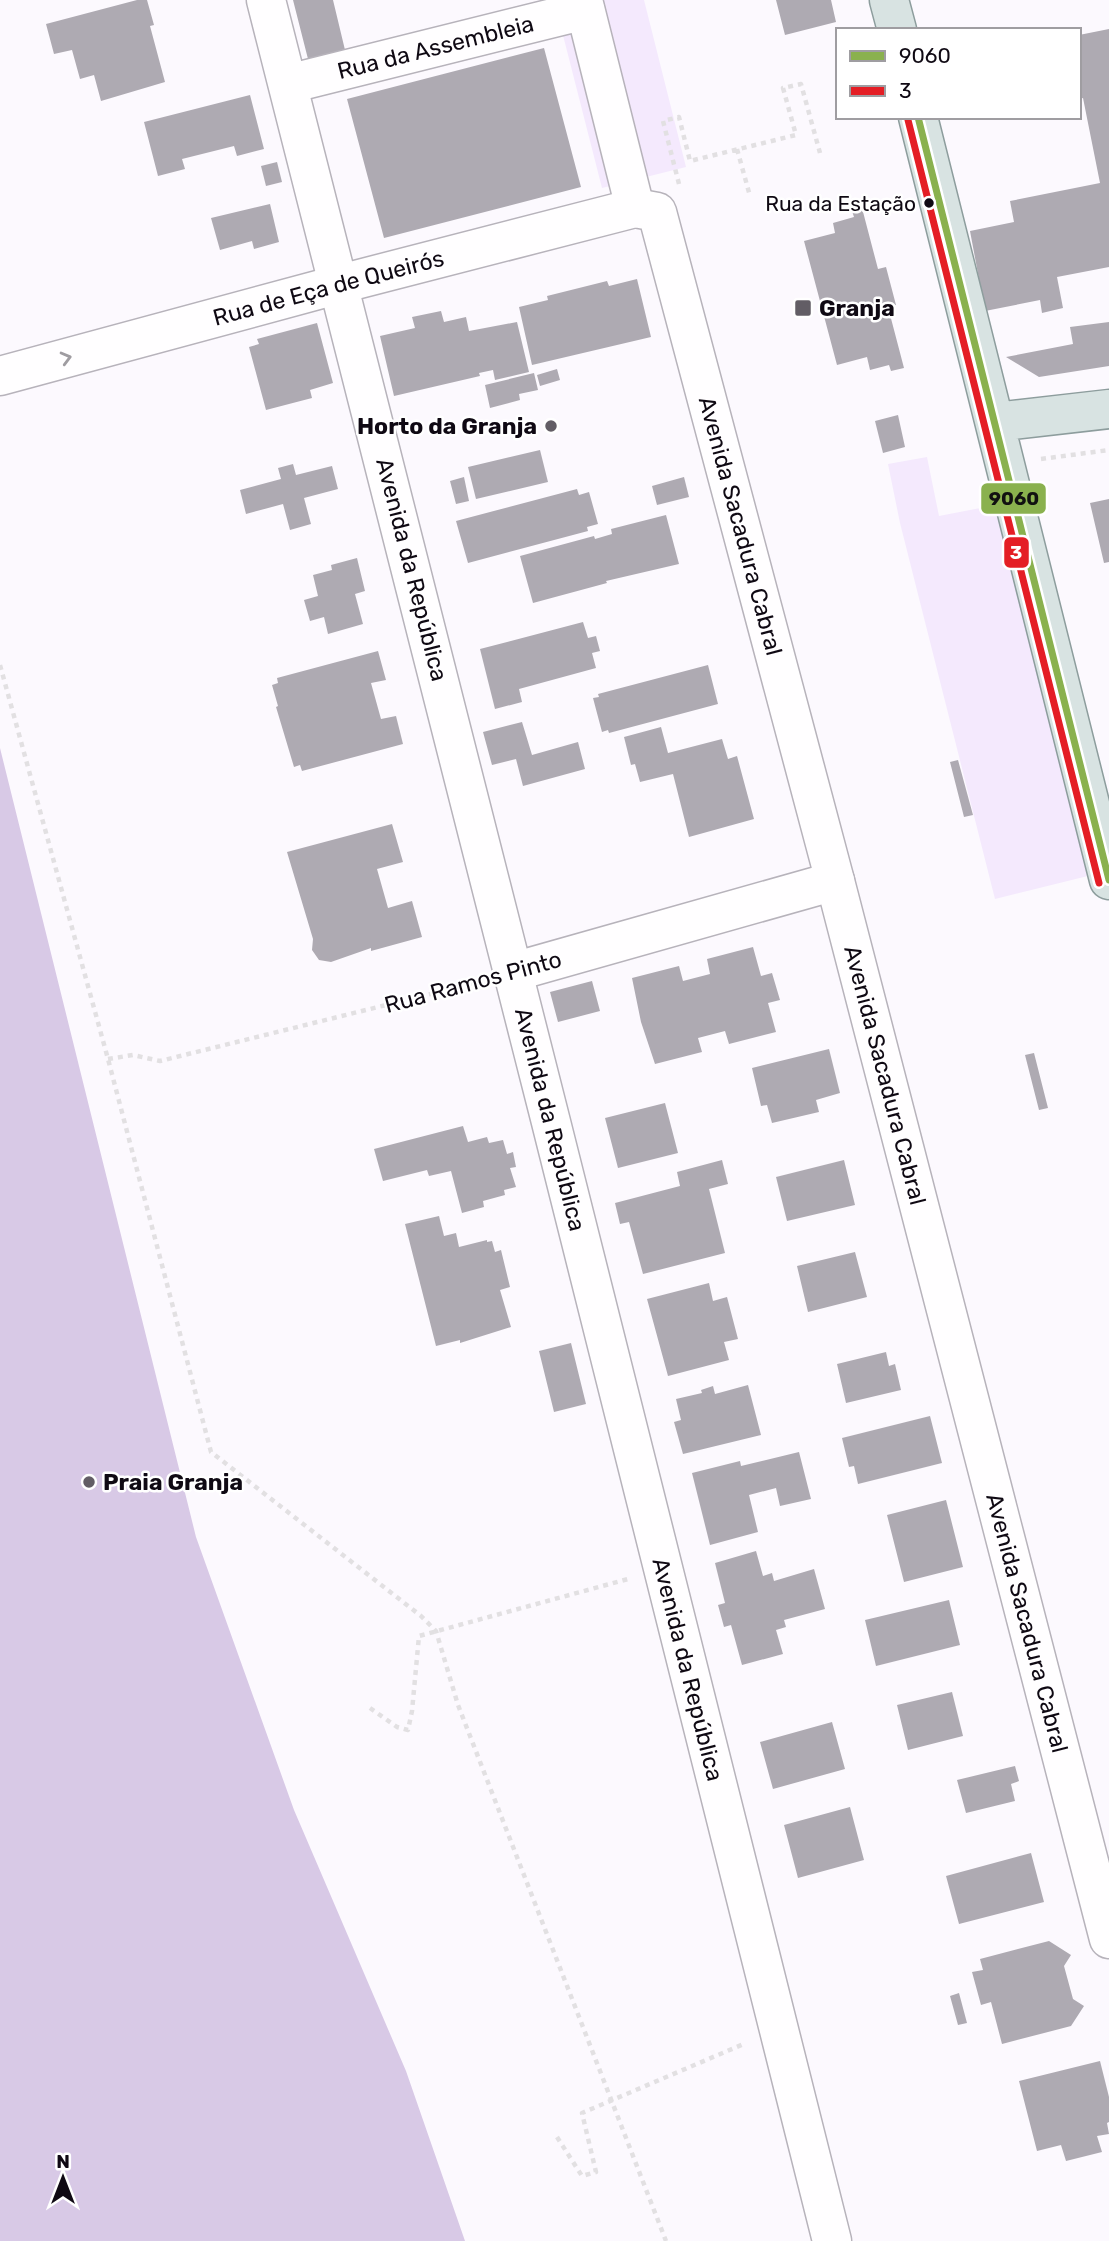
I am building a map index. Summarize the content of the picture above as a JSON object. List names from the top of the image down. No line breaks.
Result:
{"streets":{"street":["Rua da Assembleia","Rua de Eça de Queirós","Avenida Sacadura Cabral","Avenida da República","Rua Ramos Pinto"]},"crossings":[["Rua da Assembleia","Avenida Sacadura Cabral"],["Rua da Assembleia","Avenida da República"],["Rua de Eça de Queirós","Avenida Sacadura Cabral"],["Rua de Eça de Queirós","Avenida da República"],["Avenida Sacadura Cabral","Rua Ramos Pinto"],["Avenida da República","Rua Ramos Pinto"]],"one_way":["Rua de Eça de Queirós"],"places":{"other":["Rua da Estação","Horto da Granja","Praia Granja"],"transit":["Granja"]},"lines":["transit line 9060","transit line 3"],"legend":["9060","3"],"north":"top"}
